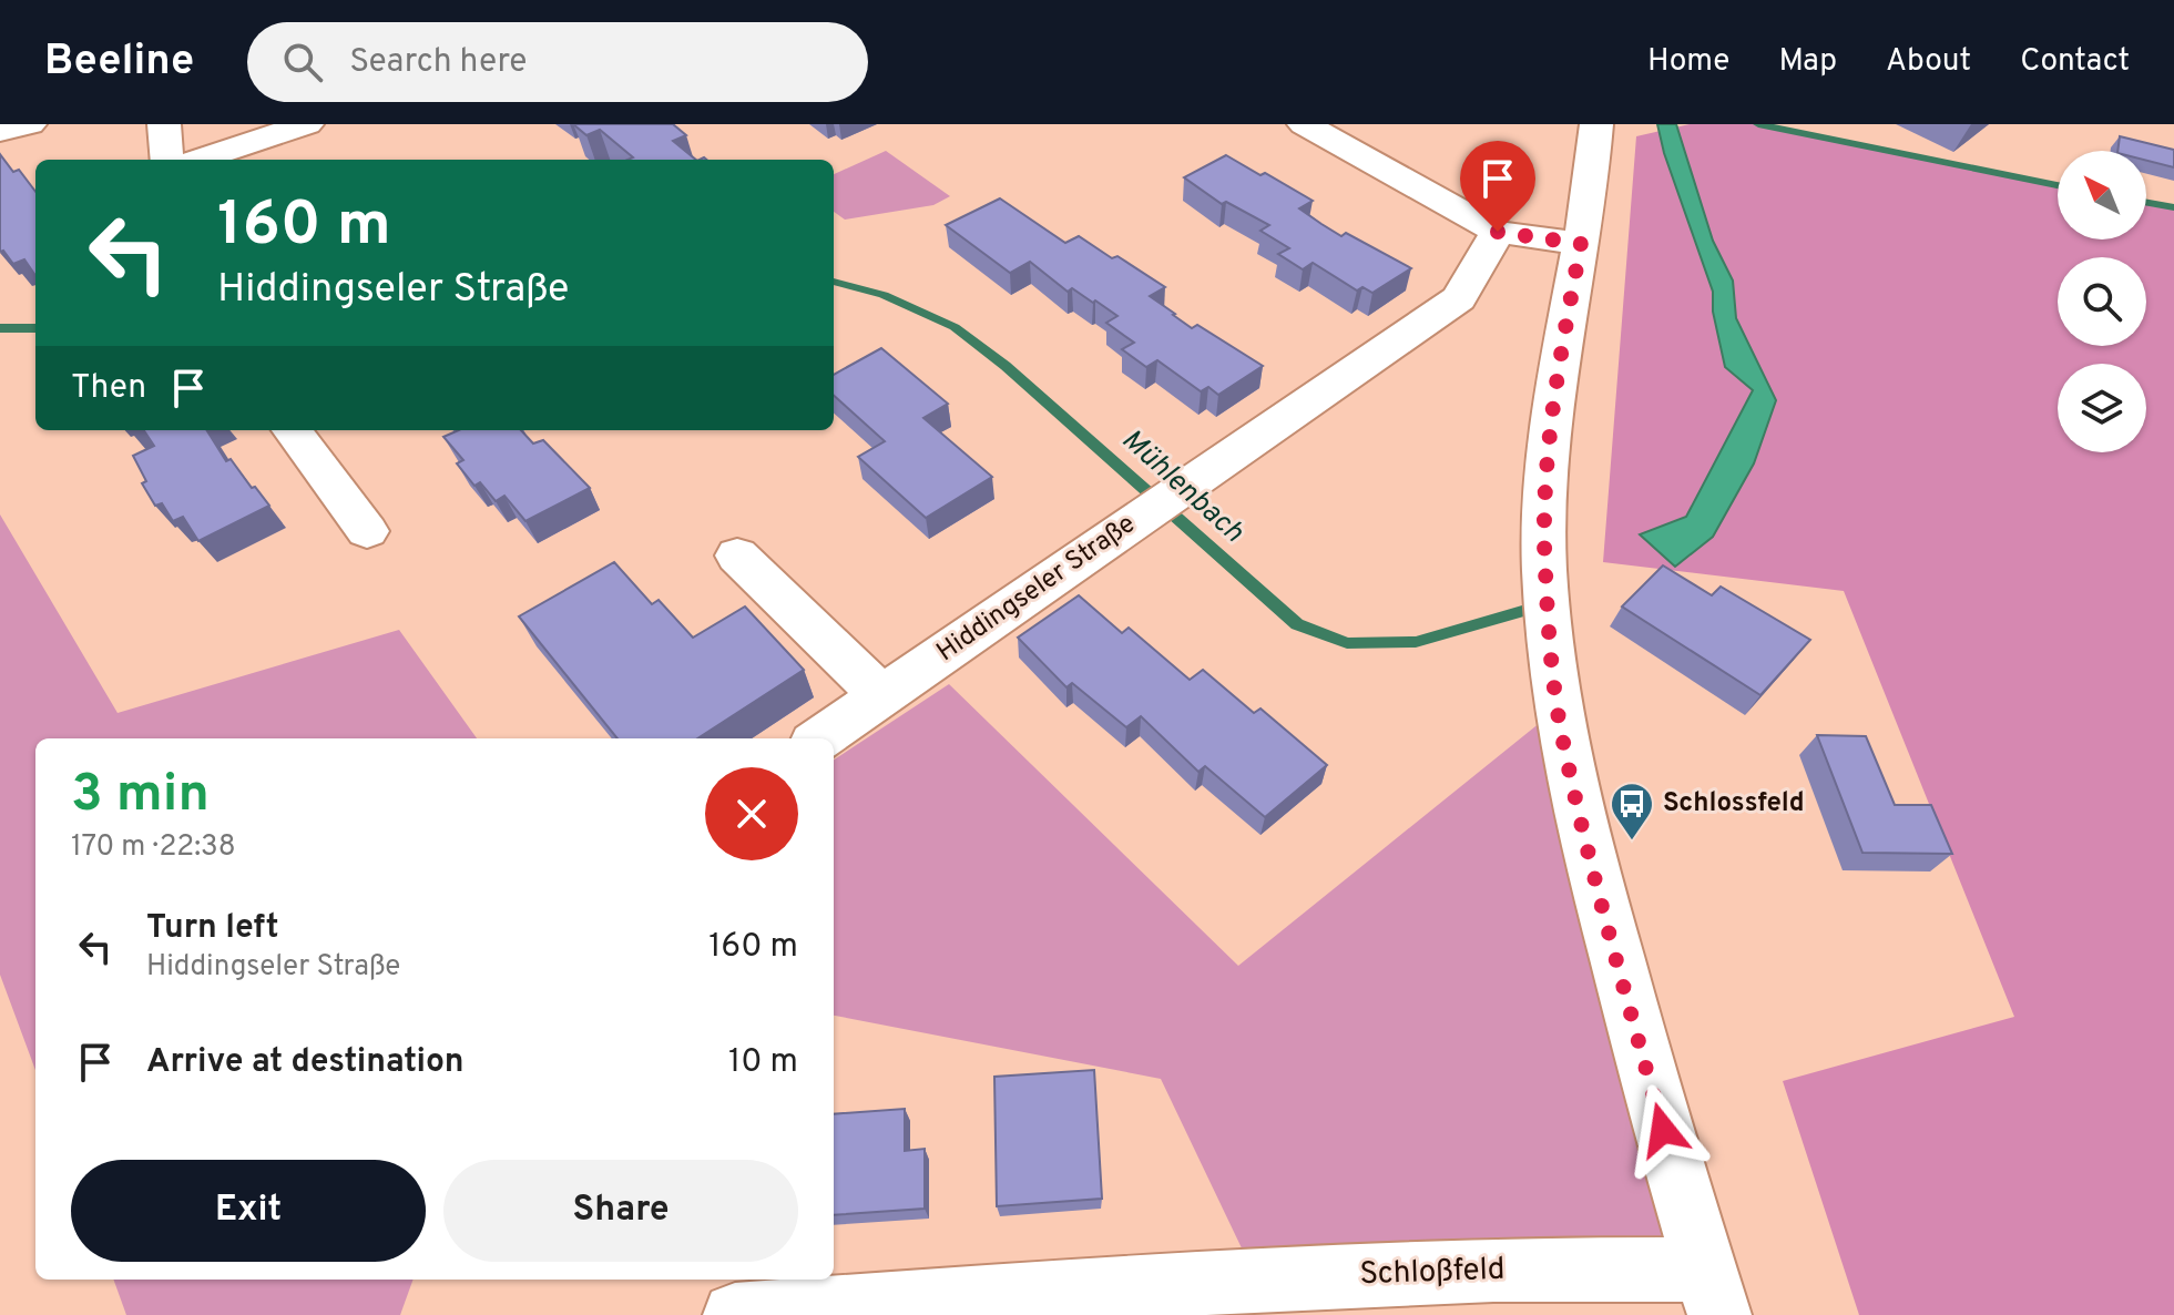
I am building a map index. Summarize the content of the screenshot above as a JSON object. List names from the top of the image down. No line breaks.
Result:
{"streets":{"street":["Hiddingseler Straße","Schloßfeld"]},"water":["Mühlenbach"],"places":{"bus stop":["Schlossfeld"]},"north":"top left","page":{"header":"Beeline","search":"Search here","nav":["Home","Map","About","Contact"],"turn":["160 m","Hiddingseler Straße"],"then":"Then","heading":["3 min","170 m · 22:38"],"list":[{"name":"Turn left","note":"Hiddingseler Straße","value":"160 m"},{"name":"Arrive at destination","value":"10 m"}],"buttons":["Exit","Share"]}}
